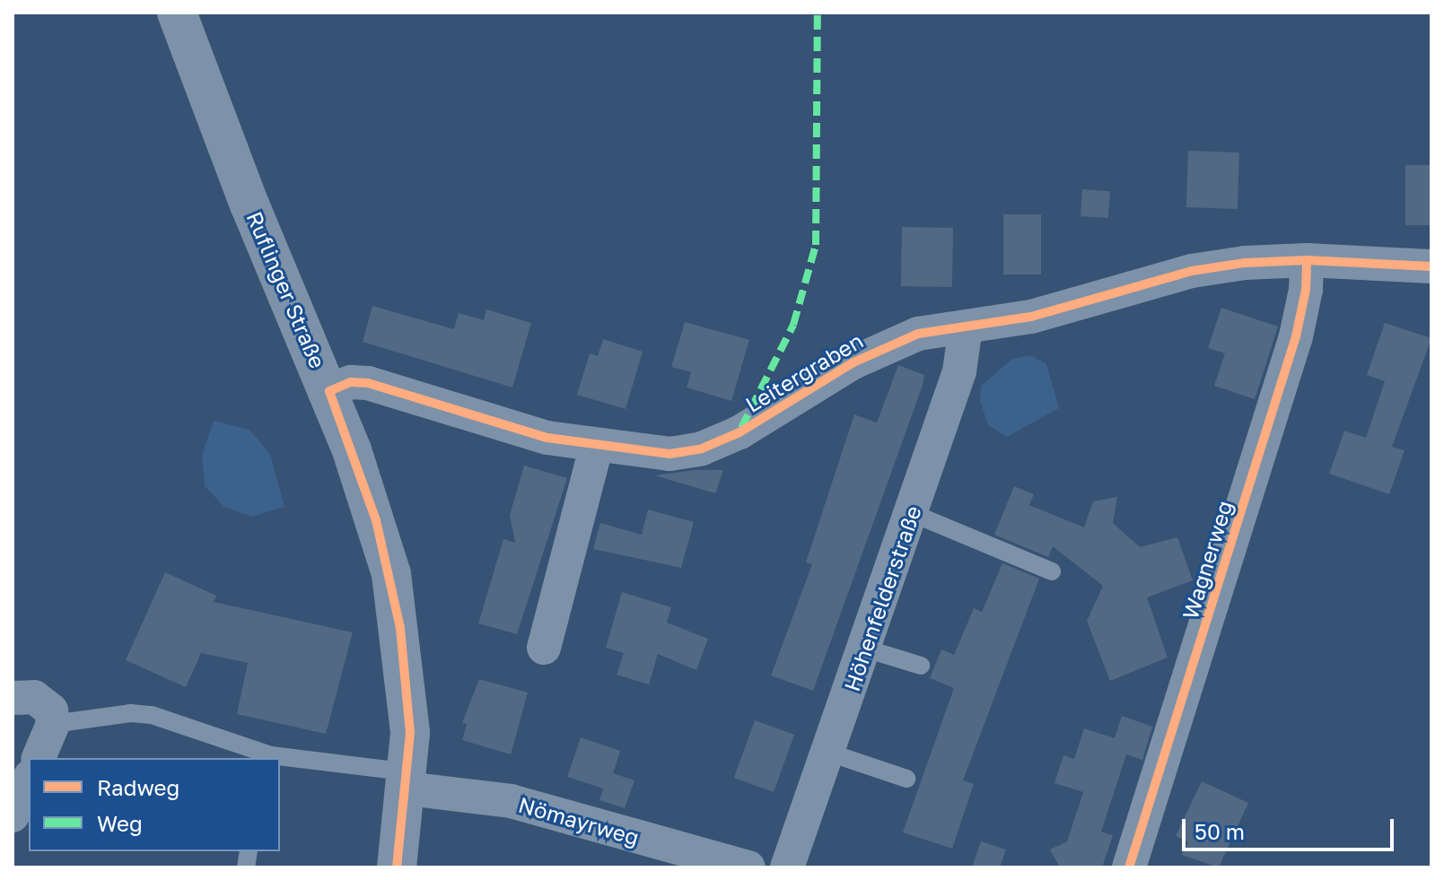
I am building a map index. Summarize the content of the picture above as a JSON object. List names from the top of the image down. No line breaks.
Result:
{"streets":{"street":["Ruflinger Straße","Leitergraben","Wagnerweg","Höhenfelderstraße","Nömayrweg"]},"crossings":[["Ruflinger Straße","Leitergraben"],["Ruflinger Straße","Nömayrweg"],["Leitergraben","Wagnerweg"],["Leitergraben","Höhenfelderstraße"]],"legend":["Radweg","Weg"],"scale_bar":"50 m"}
